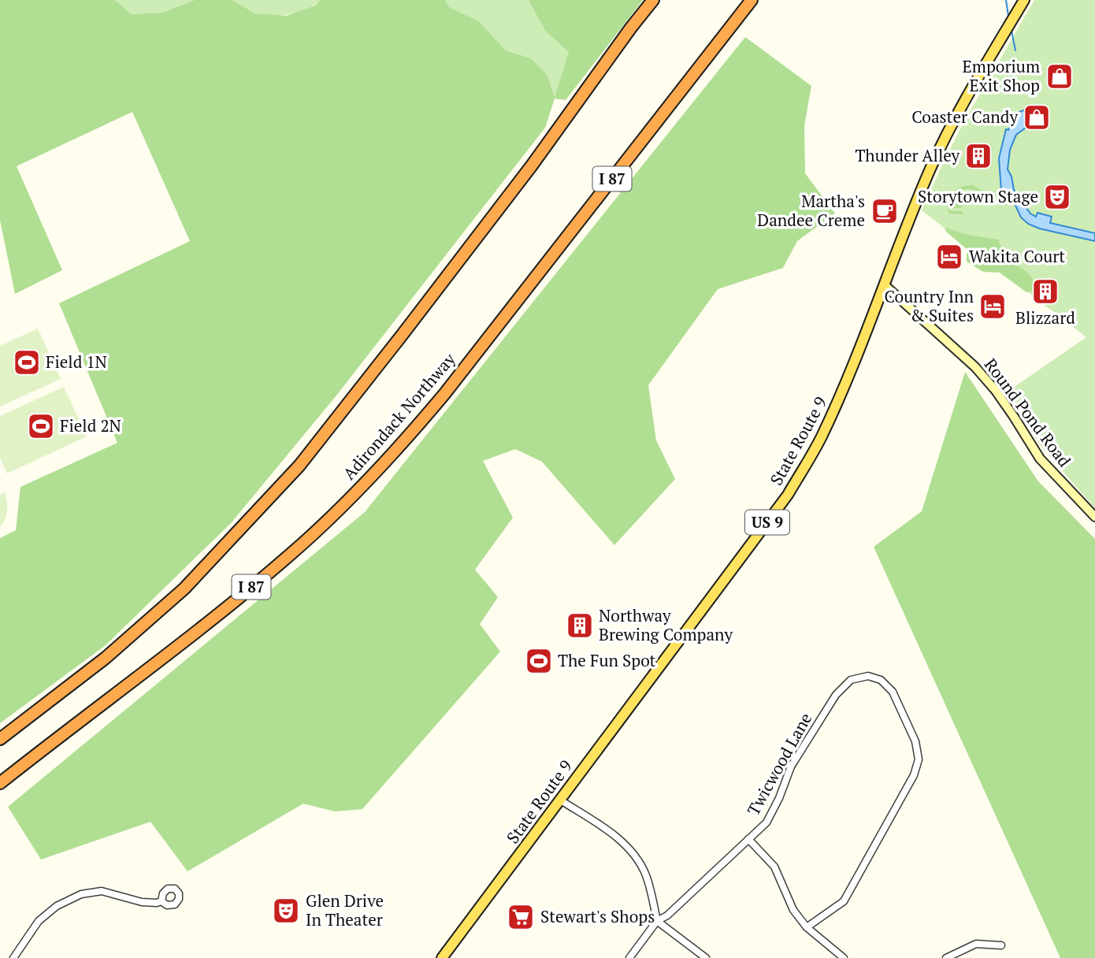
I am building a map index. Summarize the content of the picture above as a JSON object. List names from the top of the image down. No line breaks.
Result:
{"streets":{"highway":["I 87","Adirondack Northway"],"main road":["State Route 9","US 9"],"street":["Round Pond Road","Twicwood Lane"]},"crossings":[["Round Pond Road","State Route 9"]],"places":{"shop":["Emporium Exit Shop","Coaster Candy"],"building":["Thunder Alley","Blizzard","Northway Brewing Company"],"theatre":["Storytown Stage","Glen Drive In Theater"],"cafe":["Martha's Dandee Creme"],"hotel":["Wakita Court","Country Inn & Suites"],"sports":["Field 1N","Field 2N","The Fun Spot"],"supermarket":["Stewart's Shops"]}}
